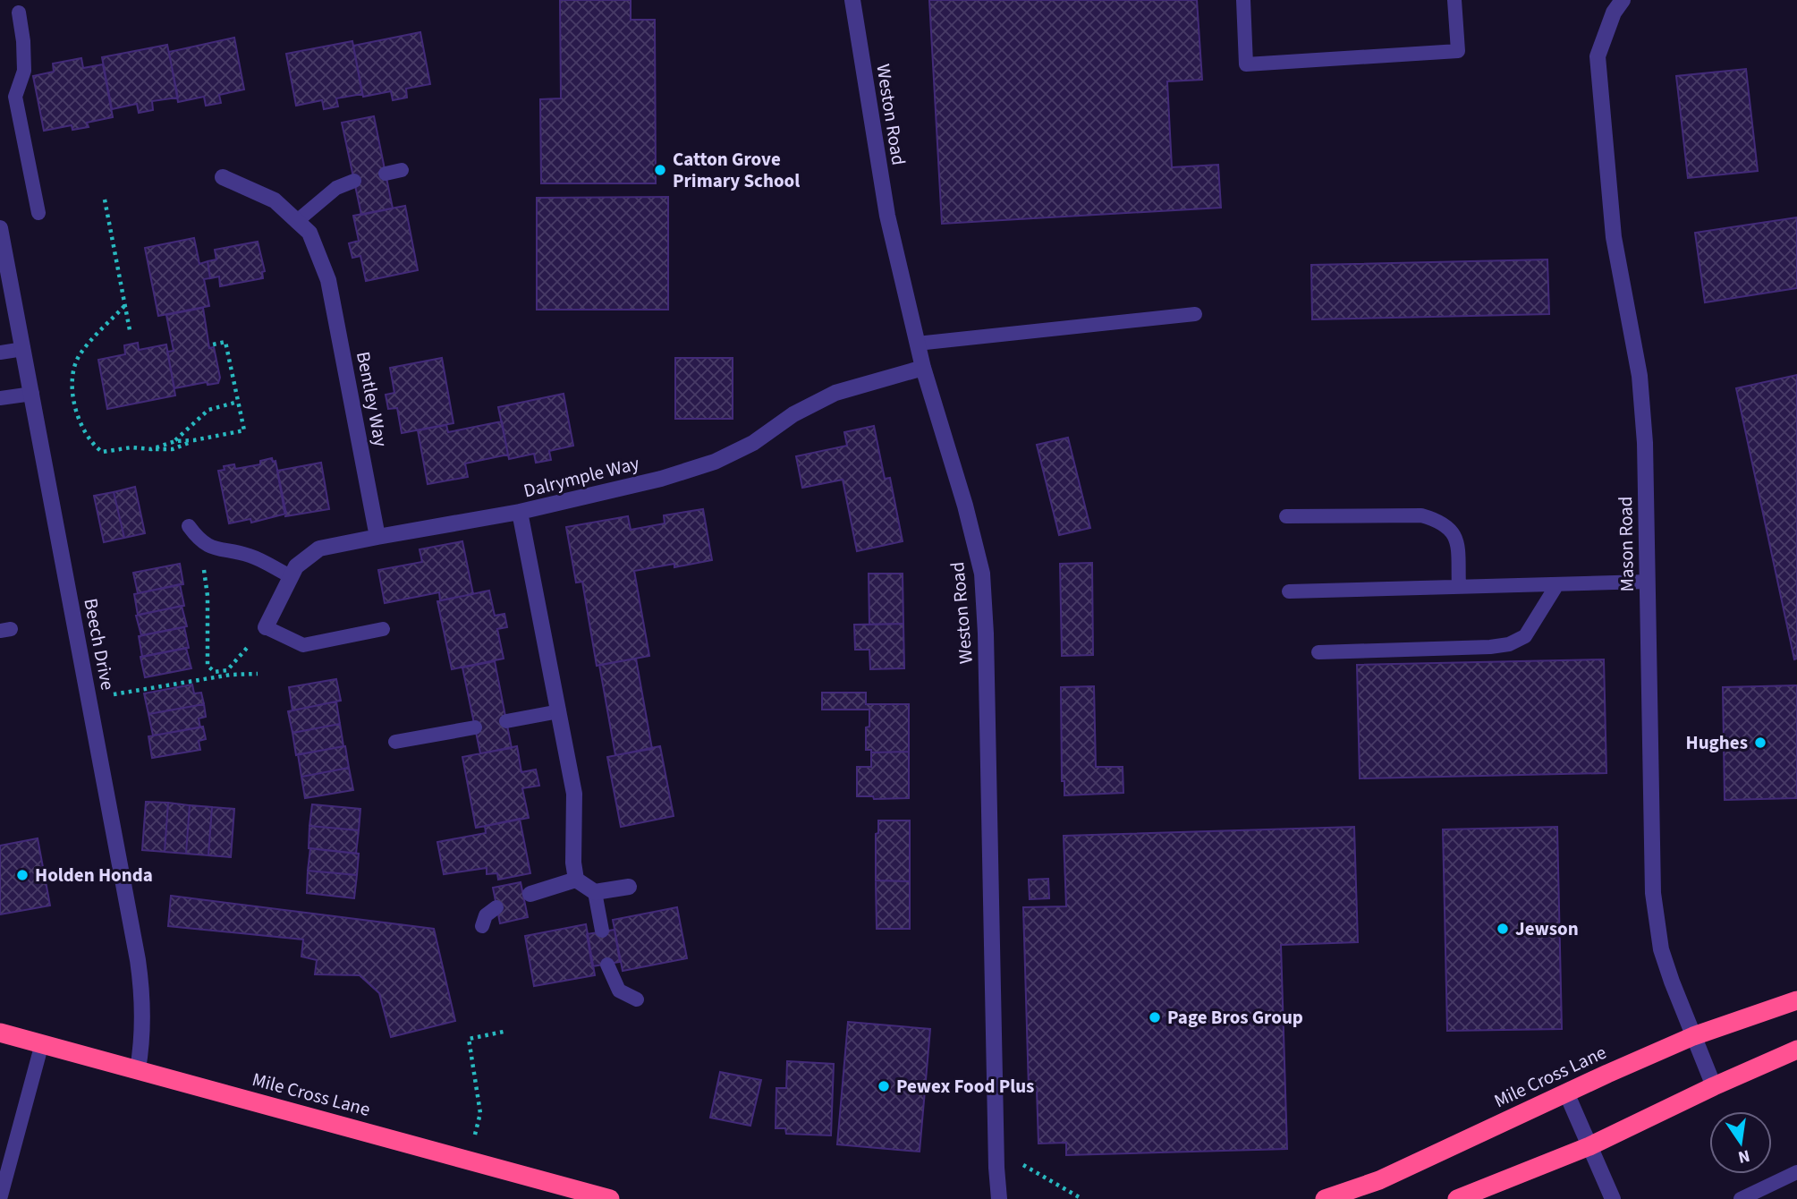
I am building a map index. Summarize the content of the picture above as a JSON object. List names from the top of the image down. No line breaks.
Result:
{"streets":{"highway":["Mile Cross Lane"],"street":["Weston Road","Bentley Way","Dalrymple Way","Mason Road","Beech Drive"]},"crossings":[["Weston Road","Dalrymple Way"],["Mason Road","Mile Cross Lane"],["Beech Drive","Mile Cross Lane"]],"places":["Catton Grove Primary School","Hughes","Holden Honda","Jewson","Page Bros Group","Pewex Food Plus"],"north":"bottom"}
